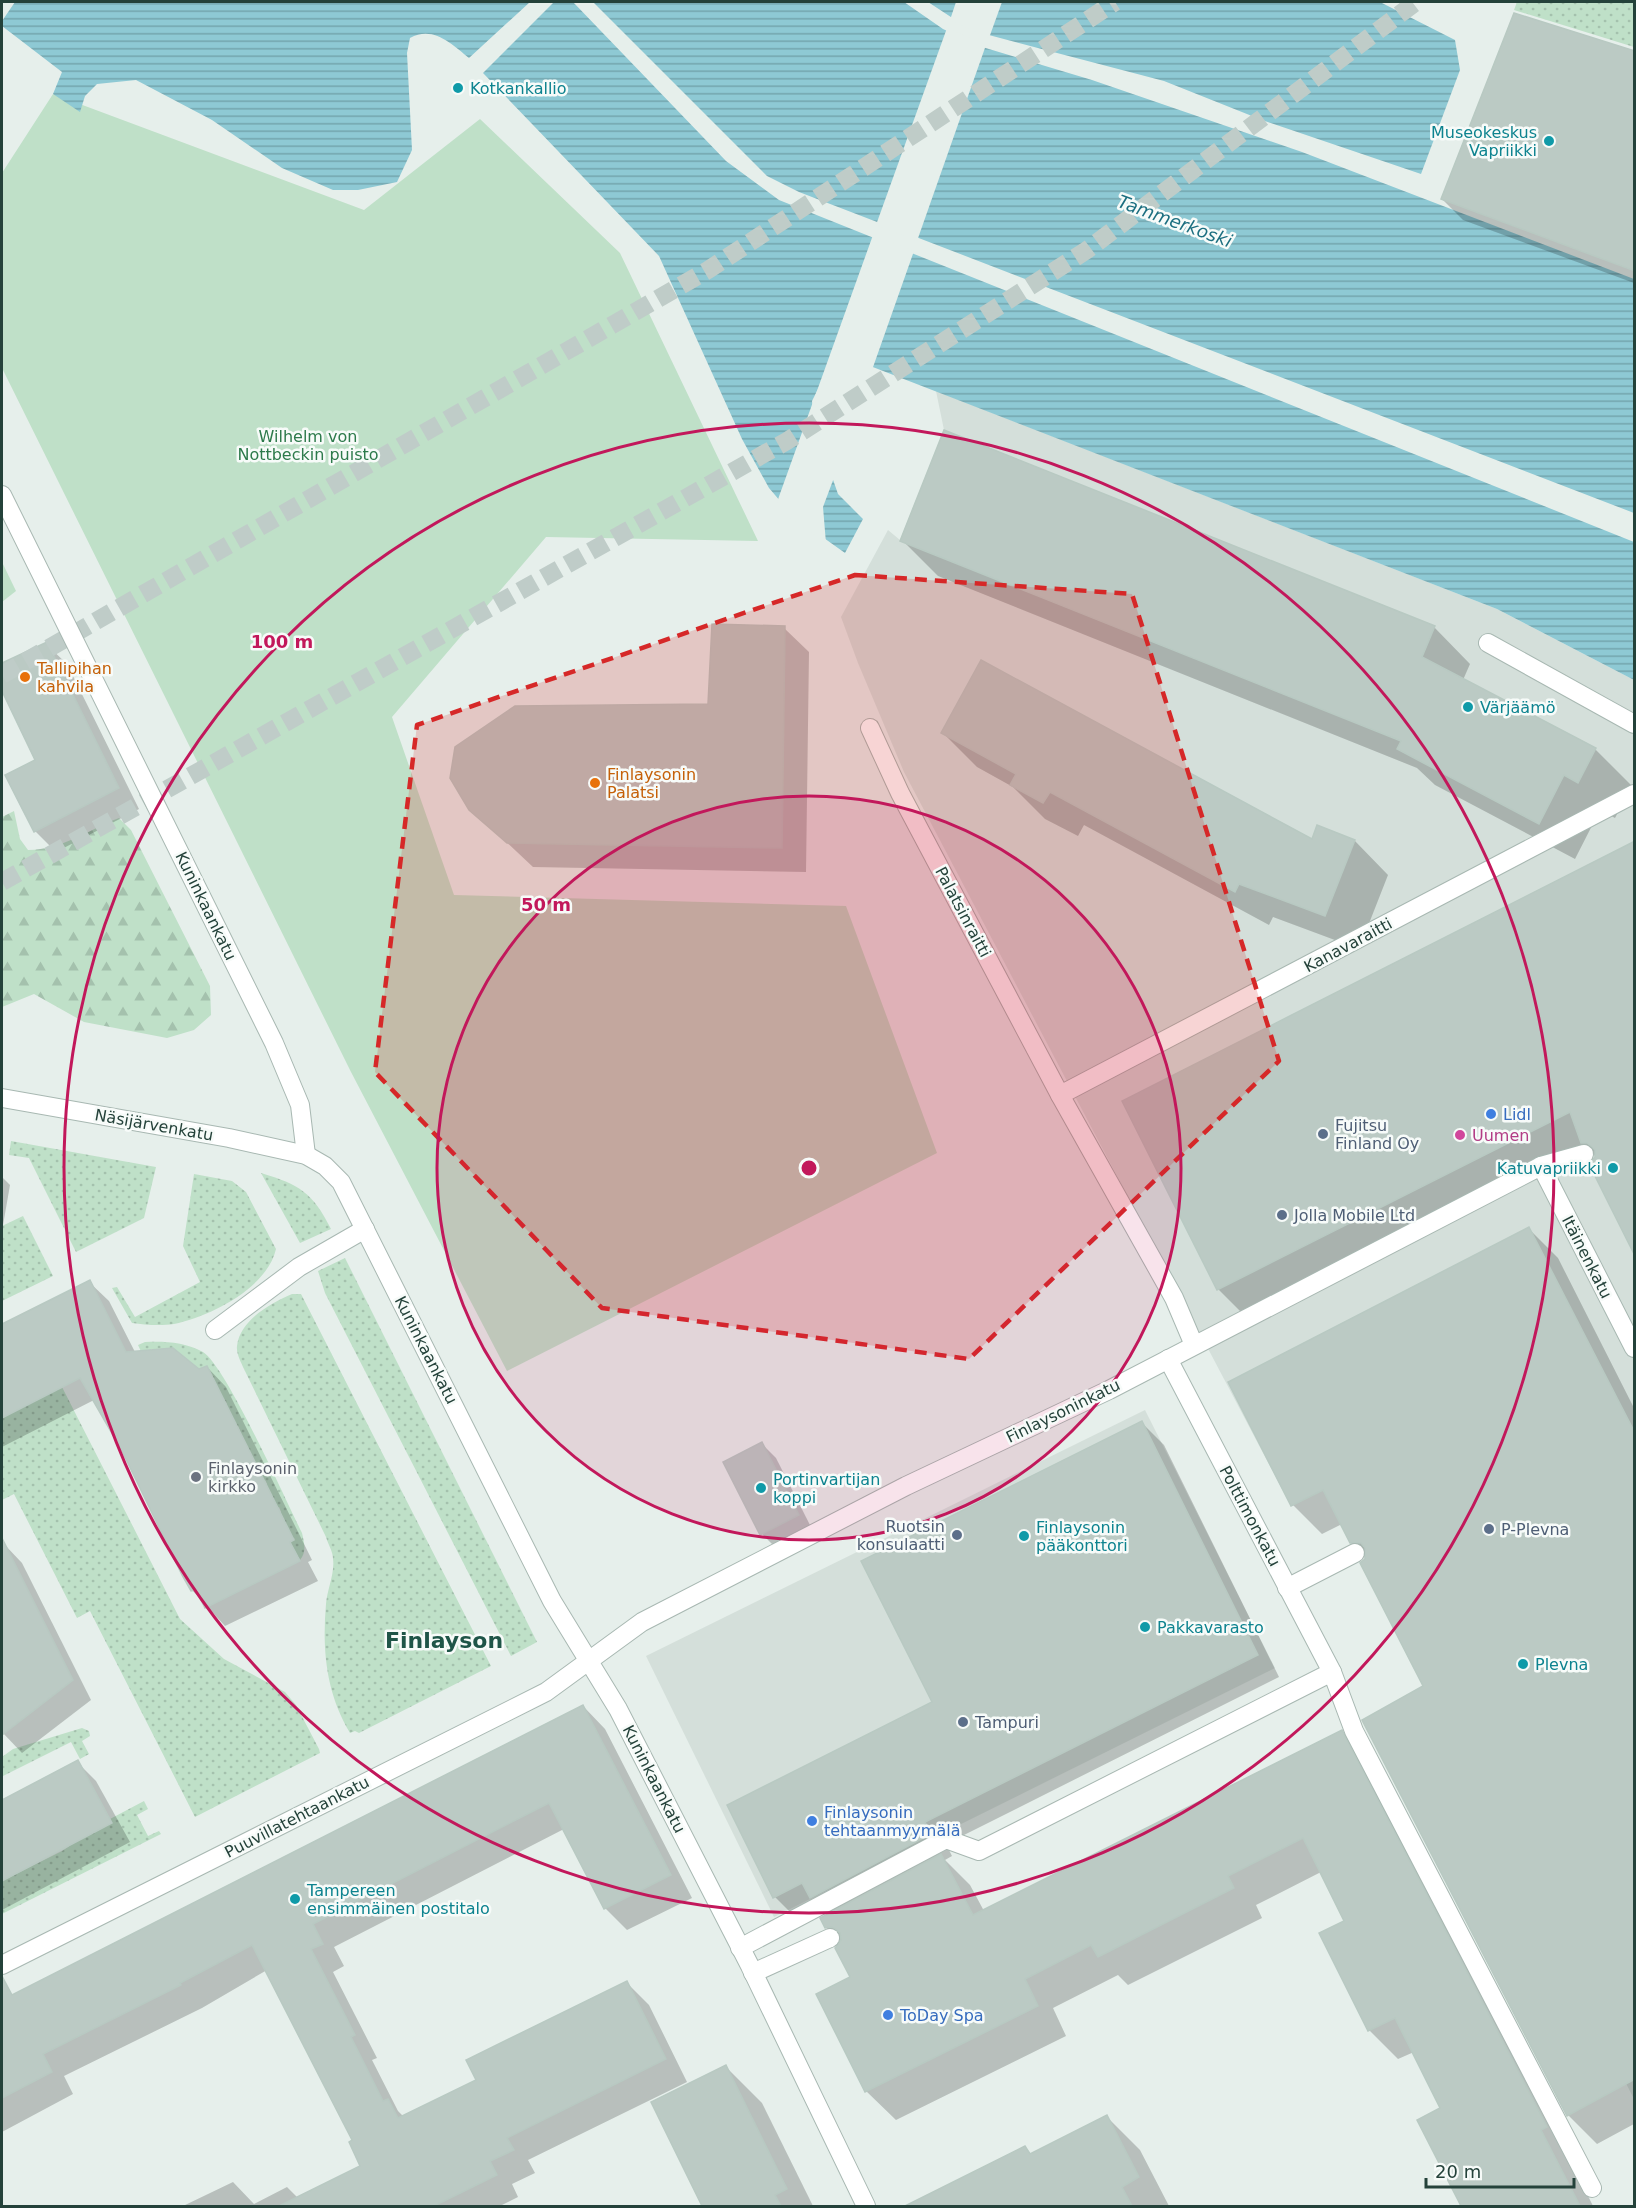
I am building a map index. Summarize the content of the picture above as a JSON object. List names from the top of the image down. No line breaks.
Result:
{"streets":{"street":["Kuninkaankatu","Palatsinraitti","Kanavaraitti","Näsijärvenkatu","Itäinenkatu","Finlaysoninkatu","Polttimonkatu","Puuvillatehtaankatu"]},"crossings":[["Kuninkaankatu","Näsijärvenkatu"],["Kuninkaankatu","Finlaysoninkatu"],["Kuninkaankatu","Puuvillatehtaankatu"],["Palatsinraitti","Kanavaraitti"],["Itäinenkatu","Finlaysoninkatu"],["Finlaysoninkatu","Polttimonkatu"],["Finlaysoninkatu","Puuvillatehtaankatu"]],"districts":["Finlayson"],"water":["Tammerkoski"],"parks":["Wilhelm von Nottbeckin puisto"],"places":["Kotkankallio","Museokeskus Vapriikki","Tallipihan kahvila","Värjäämö","Finlaysonin Palatsi","Lidl","Fujitsu Finland Oy","Uumen","Katuvapriikki","Jolla Mobile Ltd","Finlaysonin kirkko","Portinvartijan koppi","P-Plevna","Ruotsin konsulaatti","Finlaysonin pääkonttori","Pakkavarasto","Plevna","Tampuri","Finlaysonin tehtaanmyymälä","Tampereen ensimmäinen postitalo","ToDay Spa"],"scale_bar":"20 m","rings":["100 m","50 m"]}
